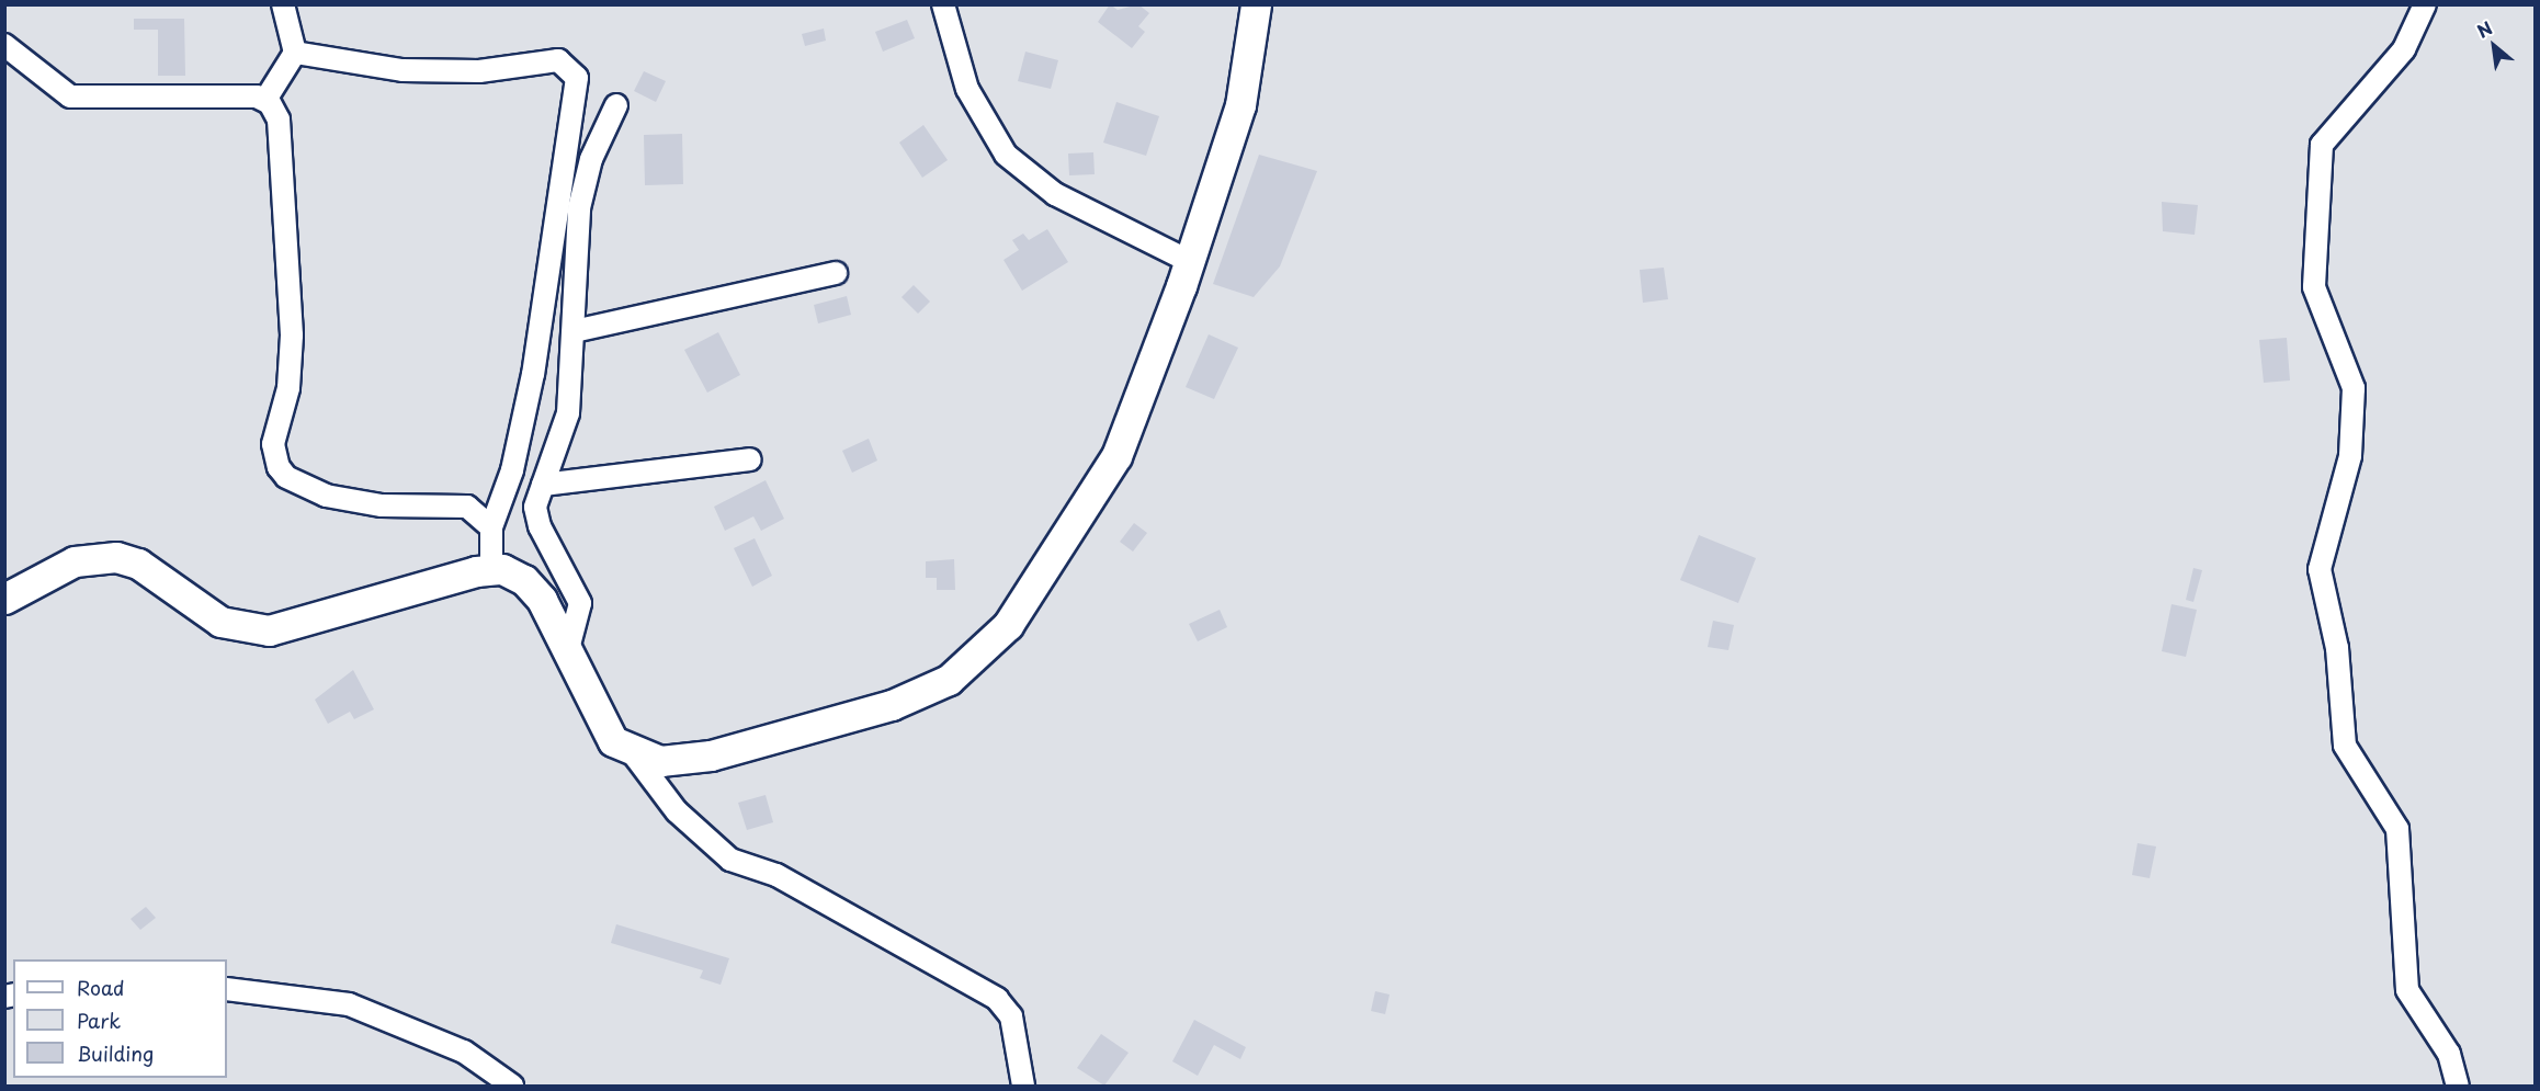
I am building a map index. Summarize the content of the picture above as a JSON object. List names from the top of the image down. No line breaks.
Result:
{"legend":["Road","Park","Building"],"north":"top left"}
